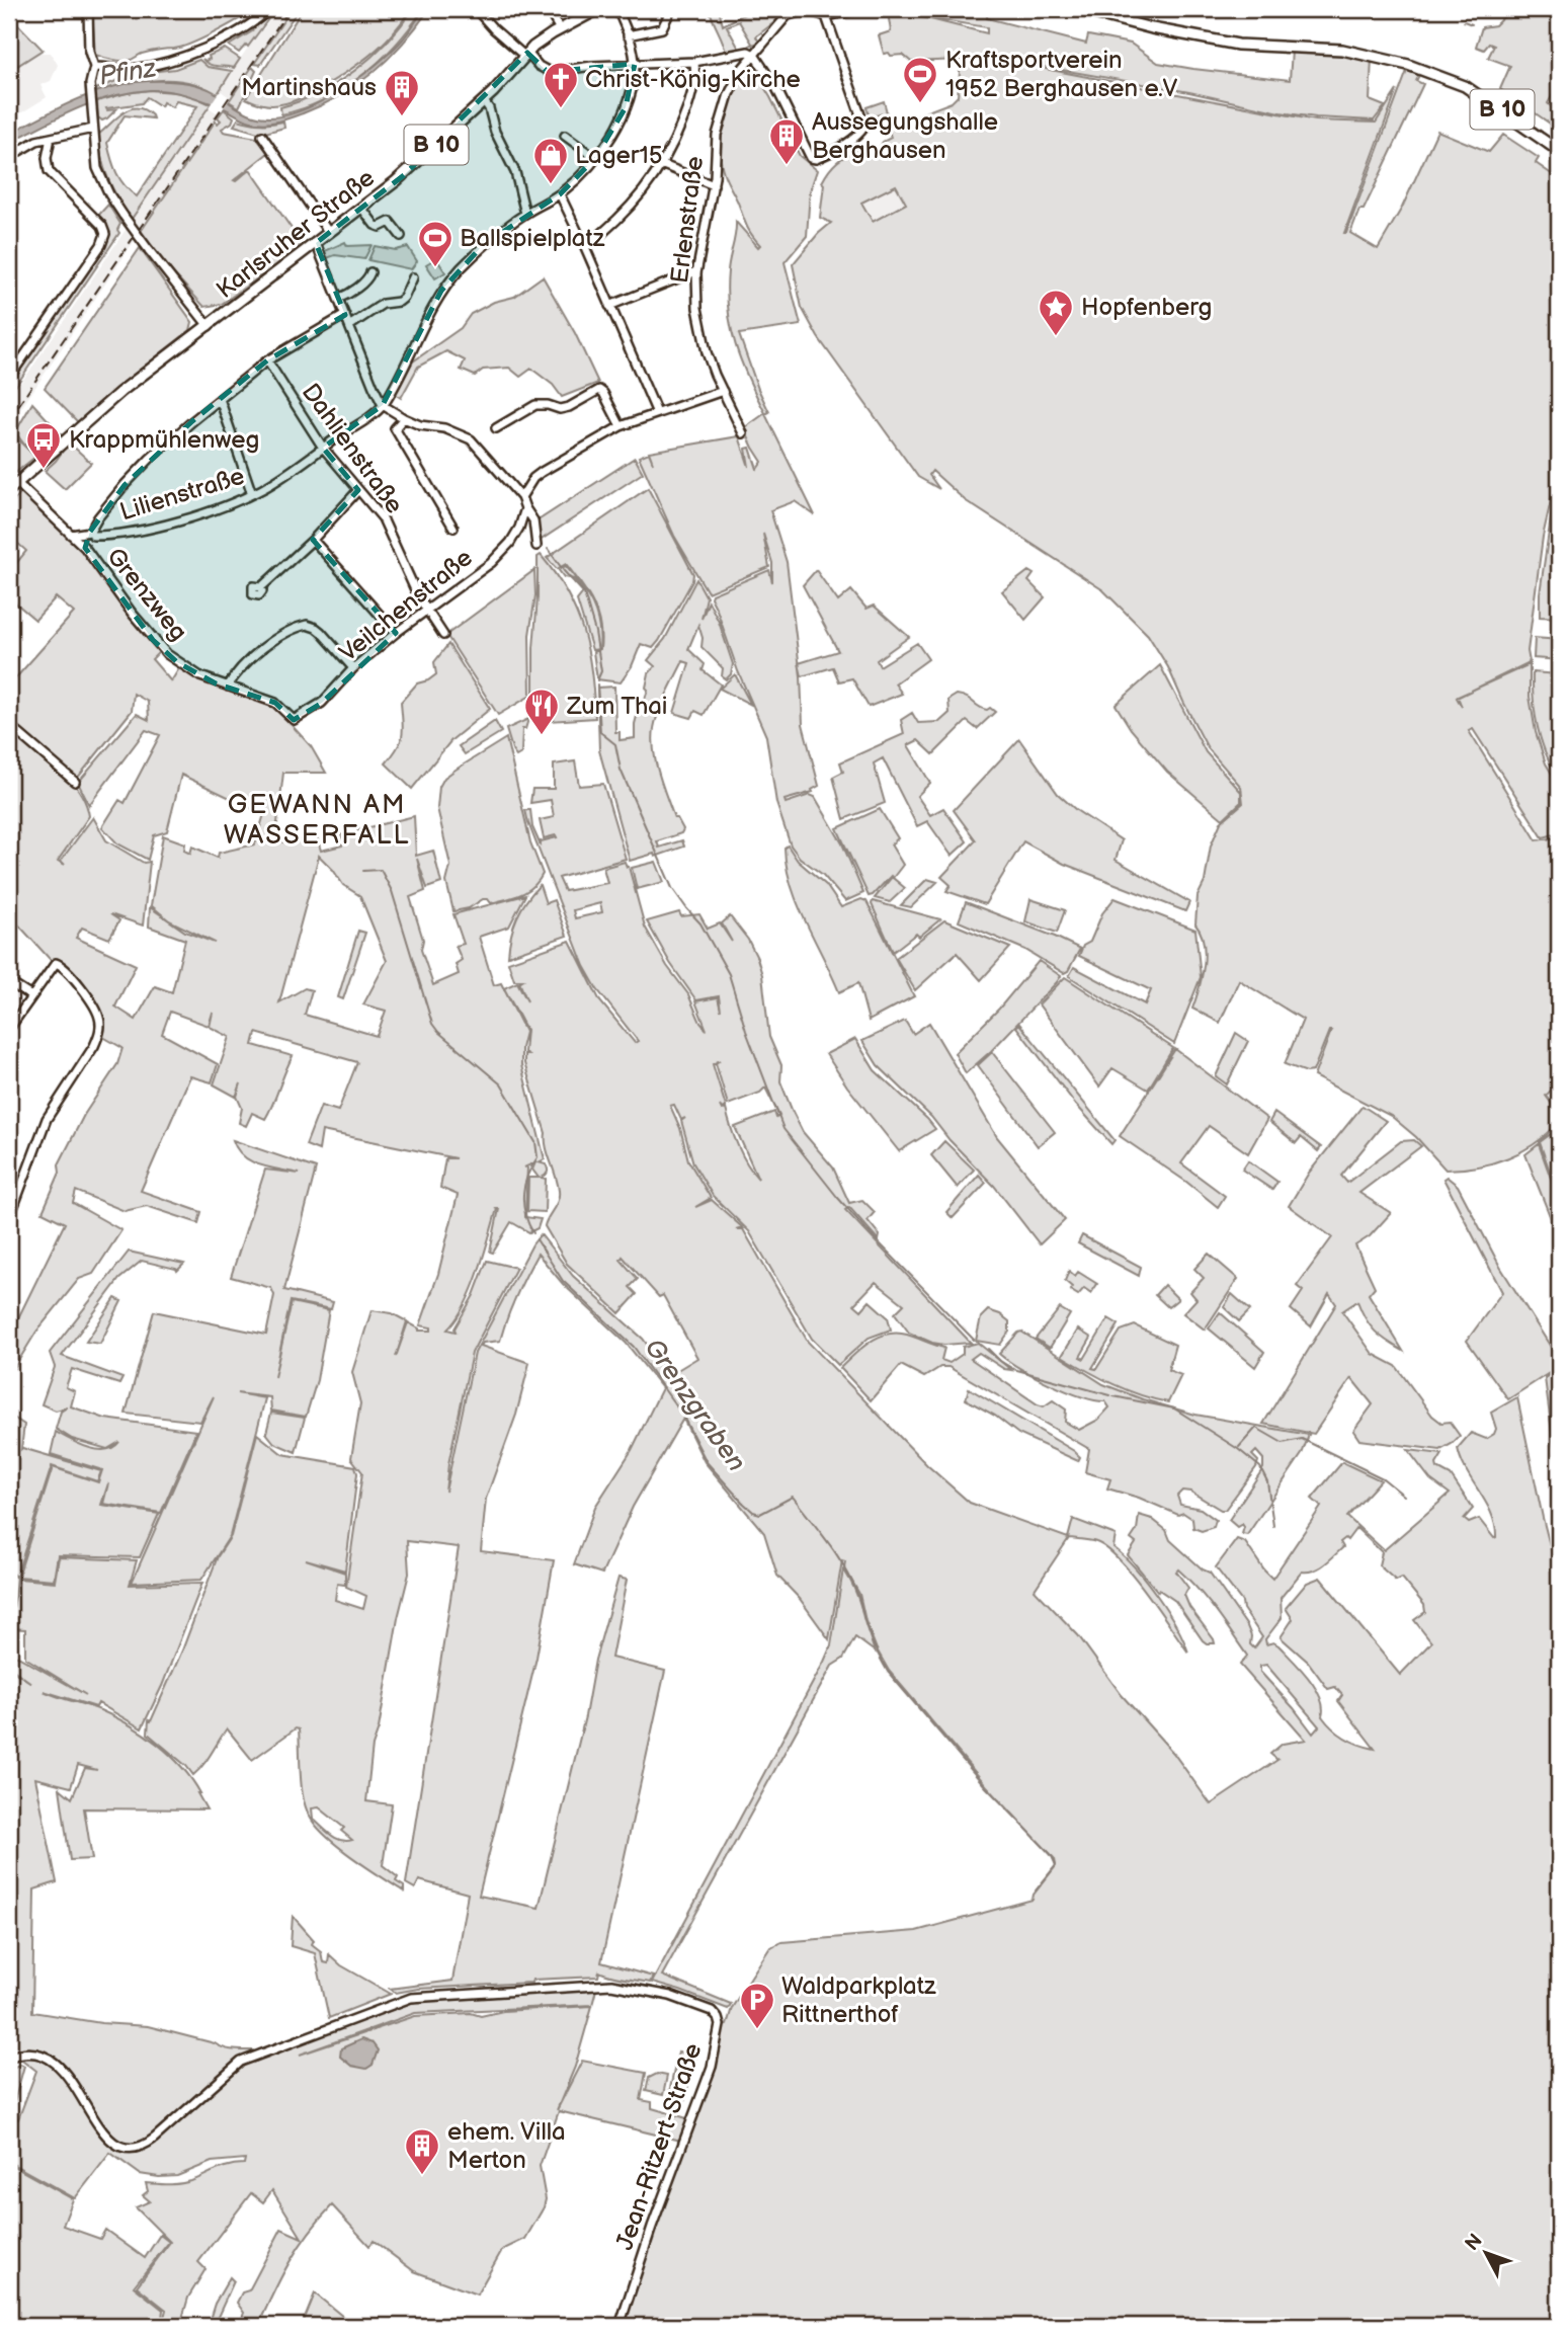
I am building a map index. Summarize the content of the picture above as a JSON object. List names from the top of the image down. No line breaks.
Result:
{"streets":{"main road":["B 10","Karlsruher Straße"],"street":["Erlenstraße","Dahlienstraße","Lilienstraße","Grenzweg","Veilchenstraße","Jean-Ritzert-Straße"]},"crossings":[["B 10","Karlsruher Straße"],["B 10","Grenzweg"],["Dahlienstraße","Lilienstraße"],["Dahlienstraße","Grenzweg"],["Dahlienstraße","Veilchenstraße"],["Lilienstraße","Grenzweg"],["Grenzweg","Veilchenstraße"]],"districts":["GEWANN AM WASSERFALL"],"water":["Pfinz","Grenzgraben"],"places":{"sports":["Kraftsportverein 1952 Berghausen e.V","Ballspielplatz"],"church":["Christ-König-Kirche"],"building":["Martinshaus","Aussegungshalle Berghausen","ehem. Villa Merton"],"shop":["Lager15"],"place":["Hopfenberg"],"bus stop":["Krappmühlenweg"],"restaurant":["Zum Thai"],"parking":["Waldparkplatz Rittnerthof"]},"north":"top left"}
